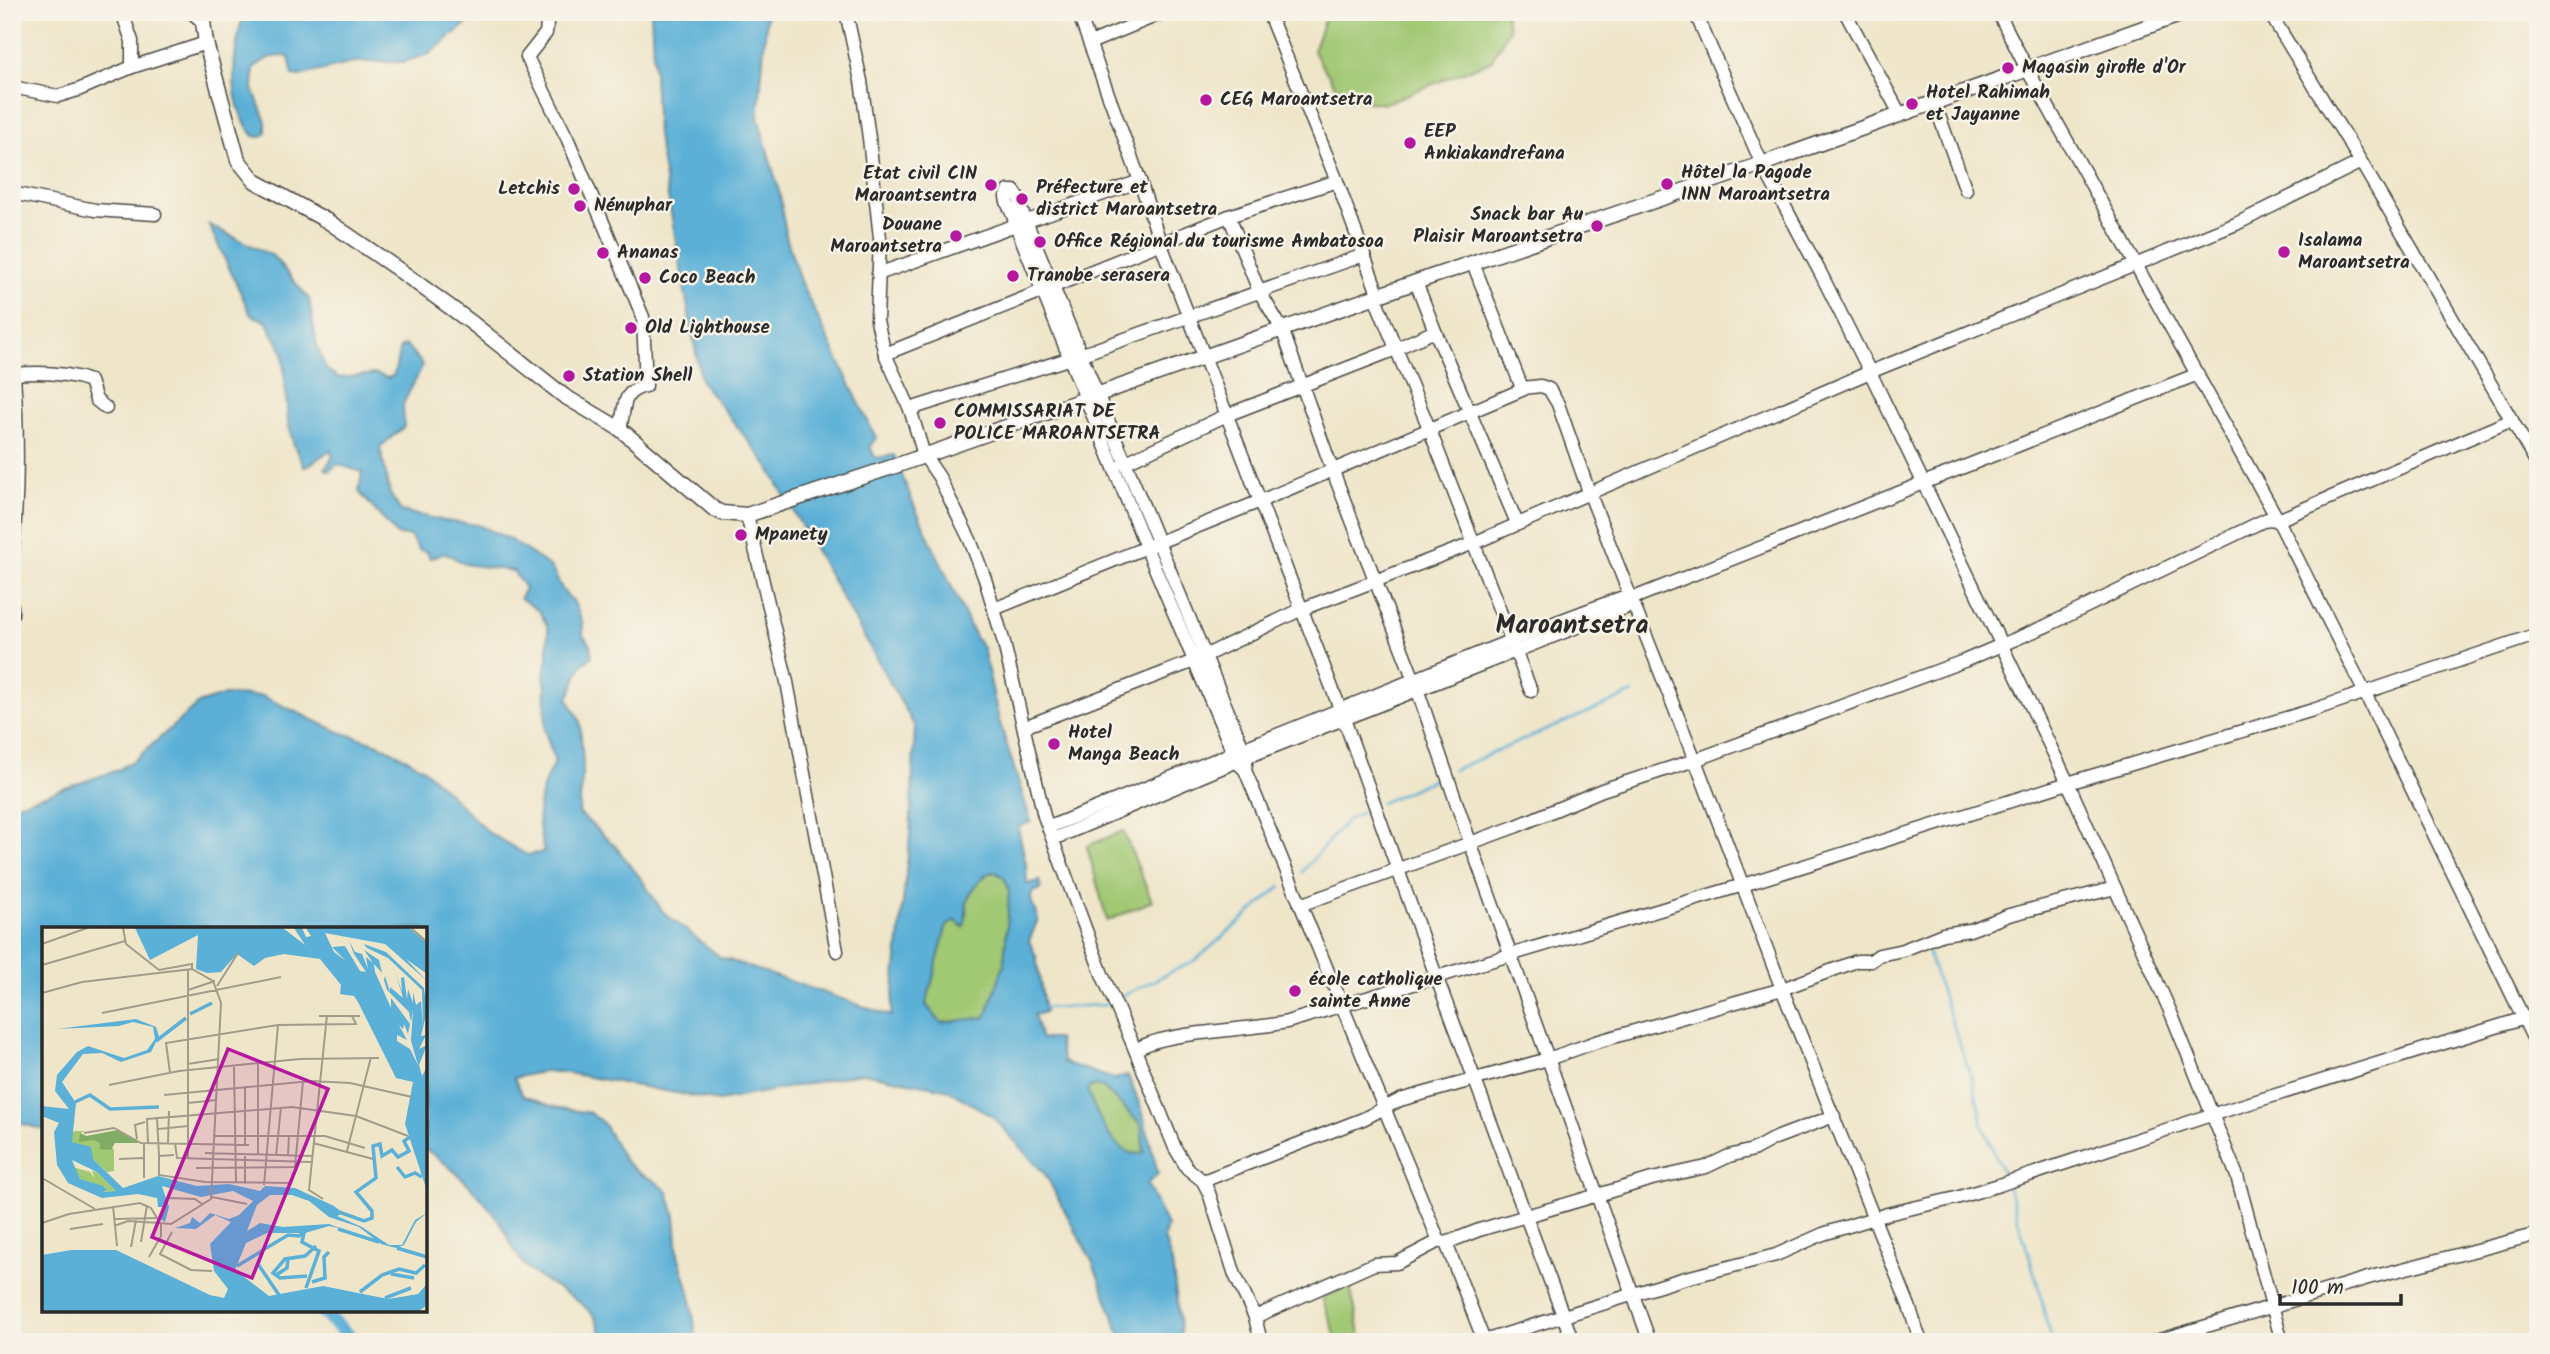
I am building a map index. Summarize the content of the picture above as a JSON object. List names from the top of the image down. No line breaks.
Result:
{"districts":["Maroantsetra"],"places":["Magasin girofle d'Or","CEG Maroantsetra","Hotel Rahimah et Jayanne","EEP Ankiakandrefana","Hôtel la Pagode INN Maroantsetra","Etat civil CIN Maroantsentra","Letchis","Préfecture et district Maroantsetra","Nénuphar","Snack bar Au Plaisir Maroantsetra","Douane Maroantsetra","Office Régional du tourisme Ambatosoa","Isalama Maroantsetra","Ananas","Tranobe serasera","Coco Beach","Old Lighthouse","Station Shell","COMMISSARIAT DE POLICE MAROANTSETRA","Mpanety","Hotel Manga Beach","école catholique sainte Anne"],"scale_bar":"100 m"}
